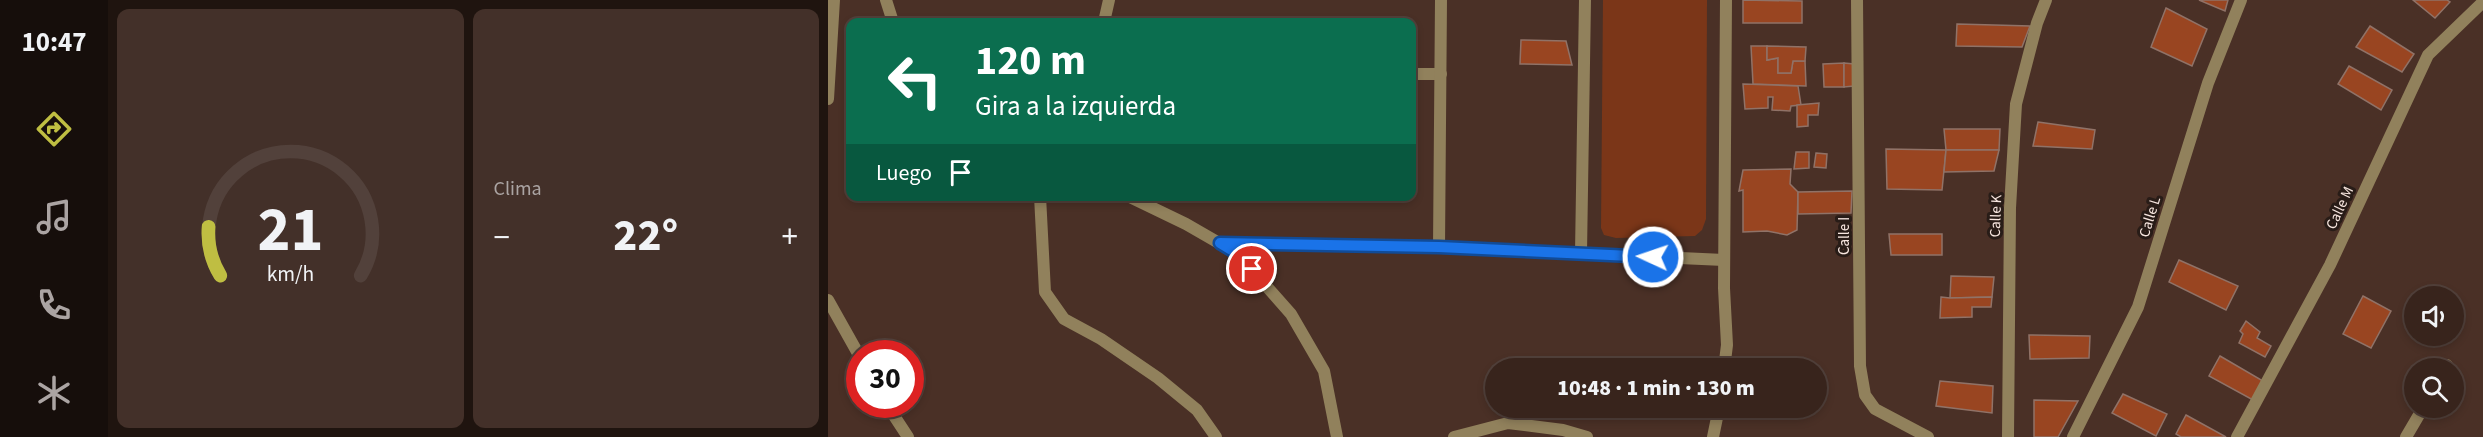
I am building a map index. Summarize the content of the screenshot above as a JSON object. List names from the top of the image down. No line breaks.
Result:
{"streets":{"street":["Calle M","Calle K","Calle L","Calle I"]},"page":{"tabs":"10:47","tile":"Clima","turn":["120 m","Gira a la izquierda"],"then":"Luego","heat":["−","22°","+"],"limit":"30","trip":"10:48 · 1 min · 130 m","gauge":["21","km/h"]}}
